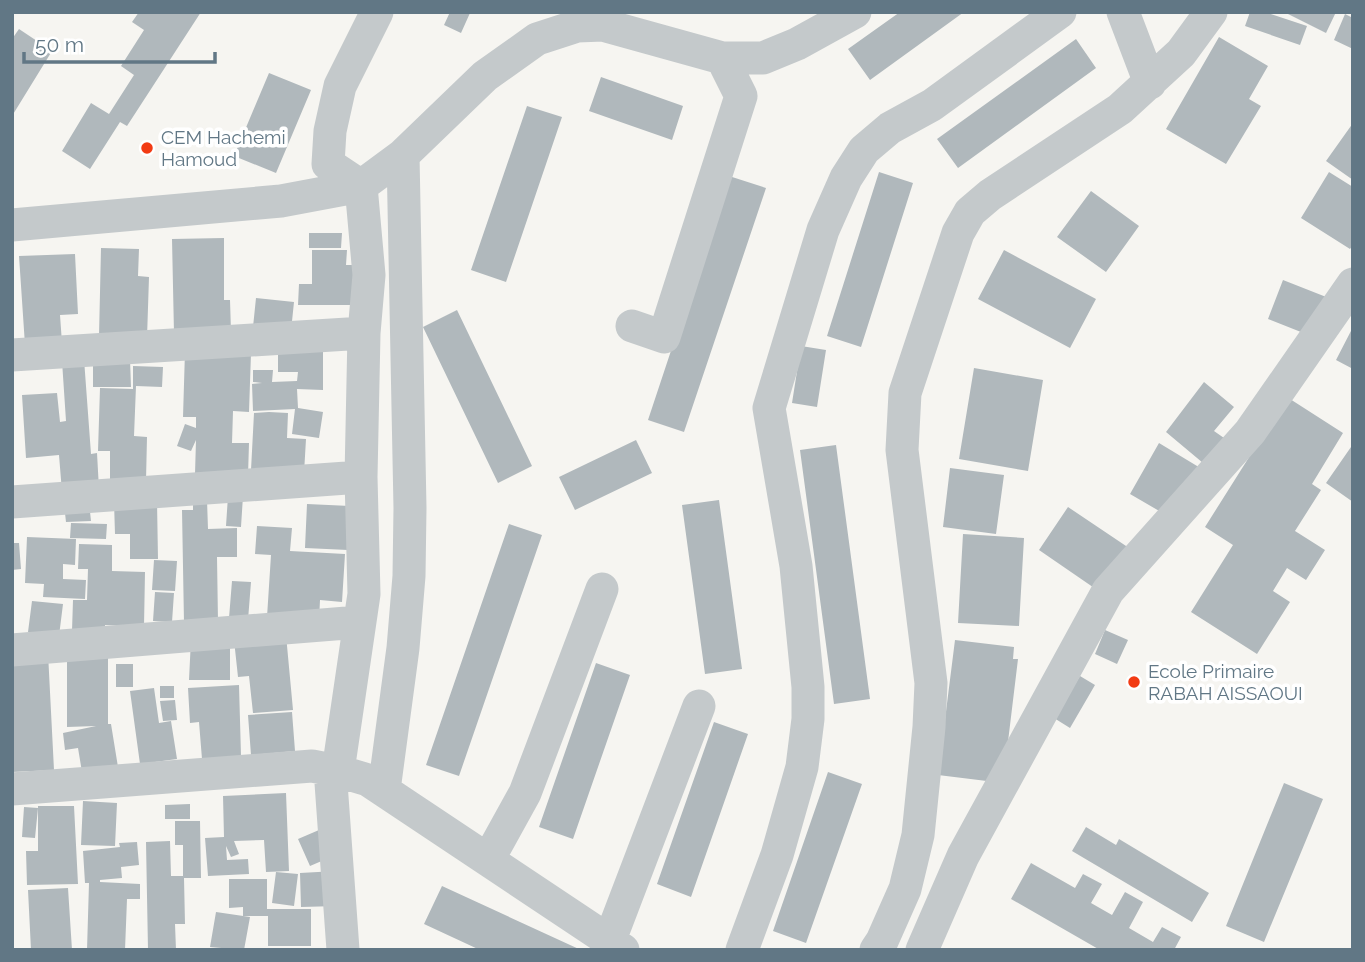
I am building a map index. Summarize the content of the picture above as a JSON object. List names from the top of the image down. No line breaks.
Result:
{"places":["CEM Hachemi Hamoud","Ecole Primaire RABAH AISSAOUI"],"scale_bar":"50 m"}
